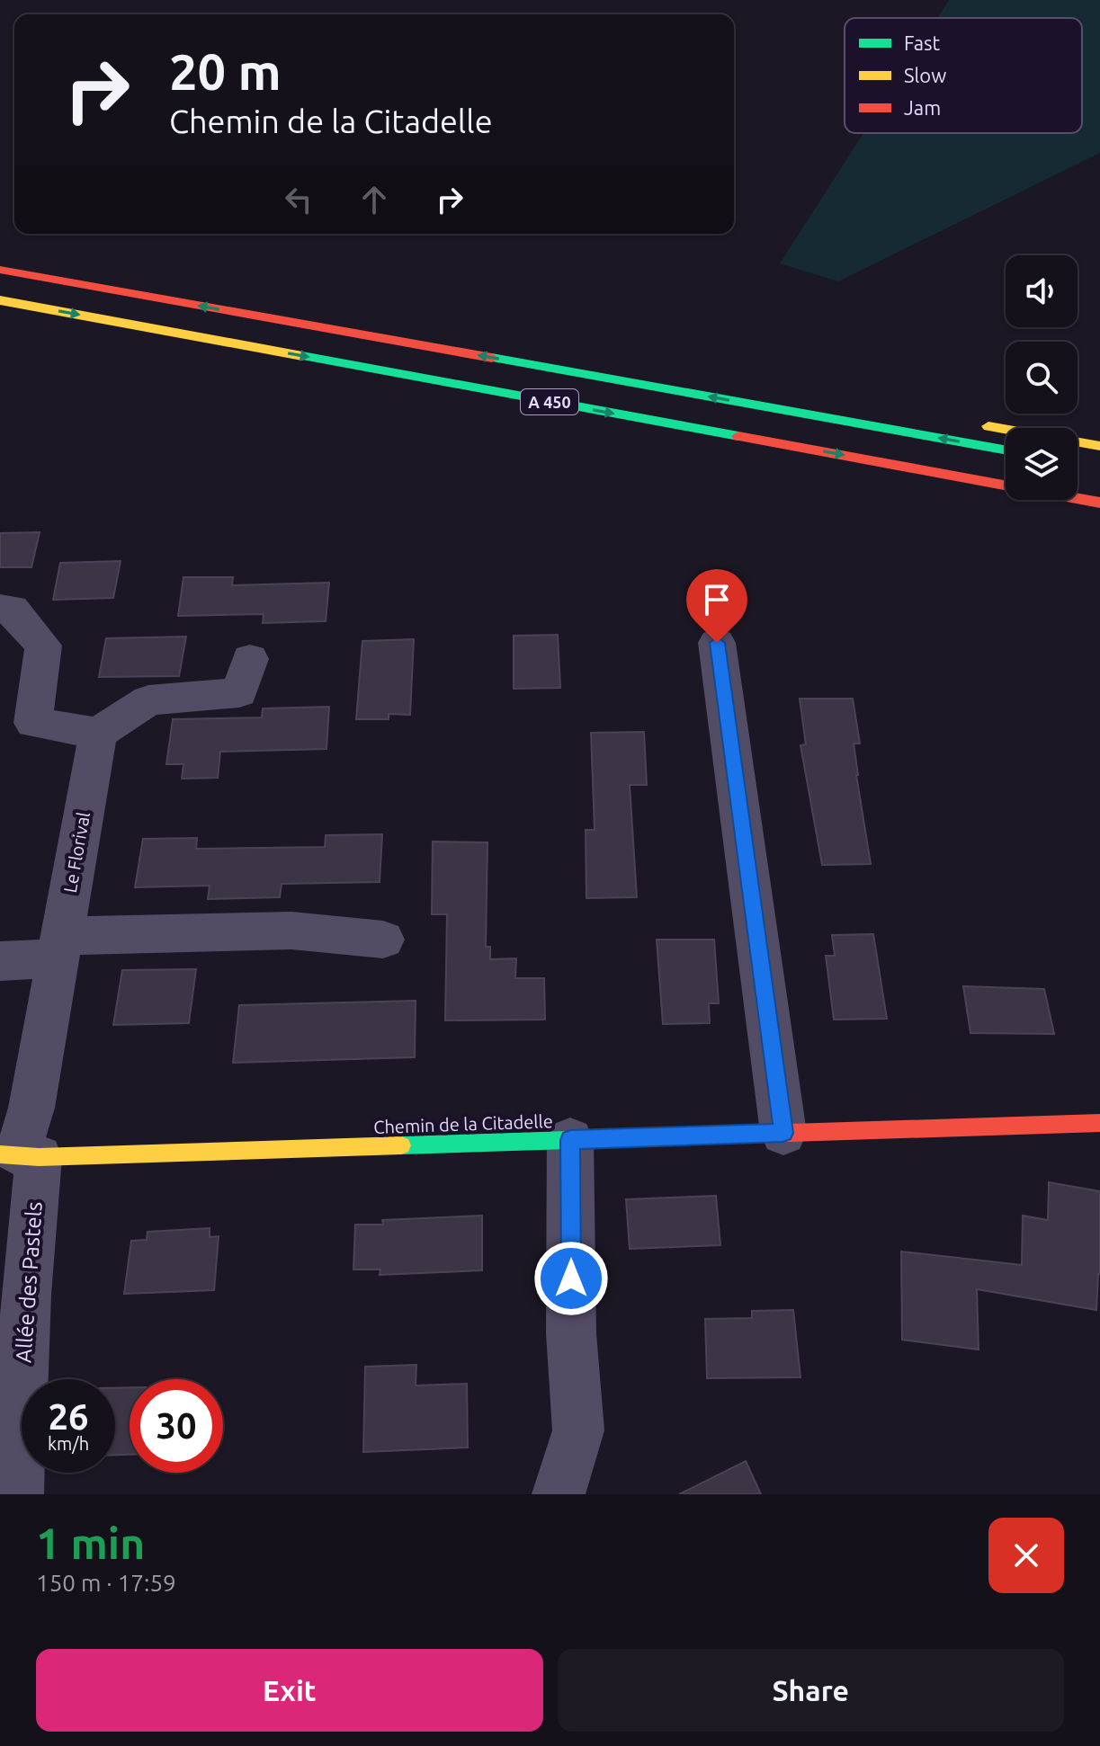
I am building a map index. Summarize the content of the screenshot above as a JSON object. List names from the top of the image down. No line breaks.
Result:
{"streets":{"main road":["A 450","Chemin de la Citadelle"],"street":["Le Florival","Allée des Pastels"]},"crossings":[["Le Florival","Chemin de la Citadelle"],["Le Florival","Allée des Pastels"],["Chemin de la Citadelle","Allée des Pastels"]],"legend":["Fast","Slow","Jam"],"page":{"turn":["20 m","Chemin de la Citadelle"],"speed":"26 km/h","limit":"30","heading":["1 min","150 m · 17:59"],"buttons":["Exit","Share"]}}
